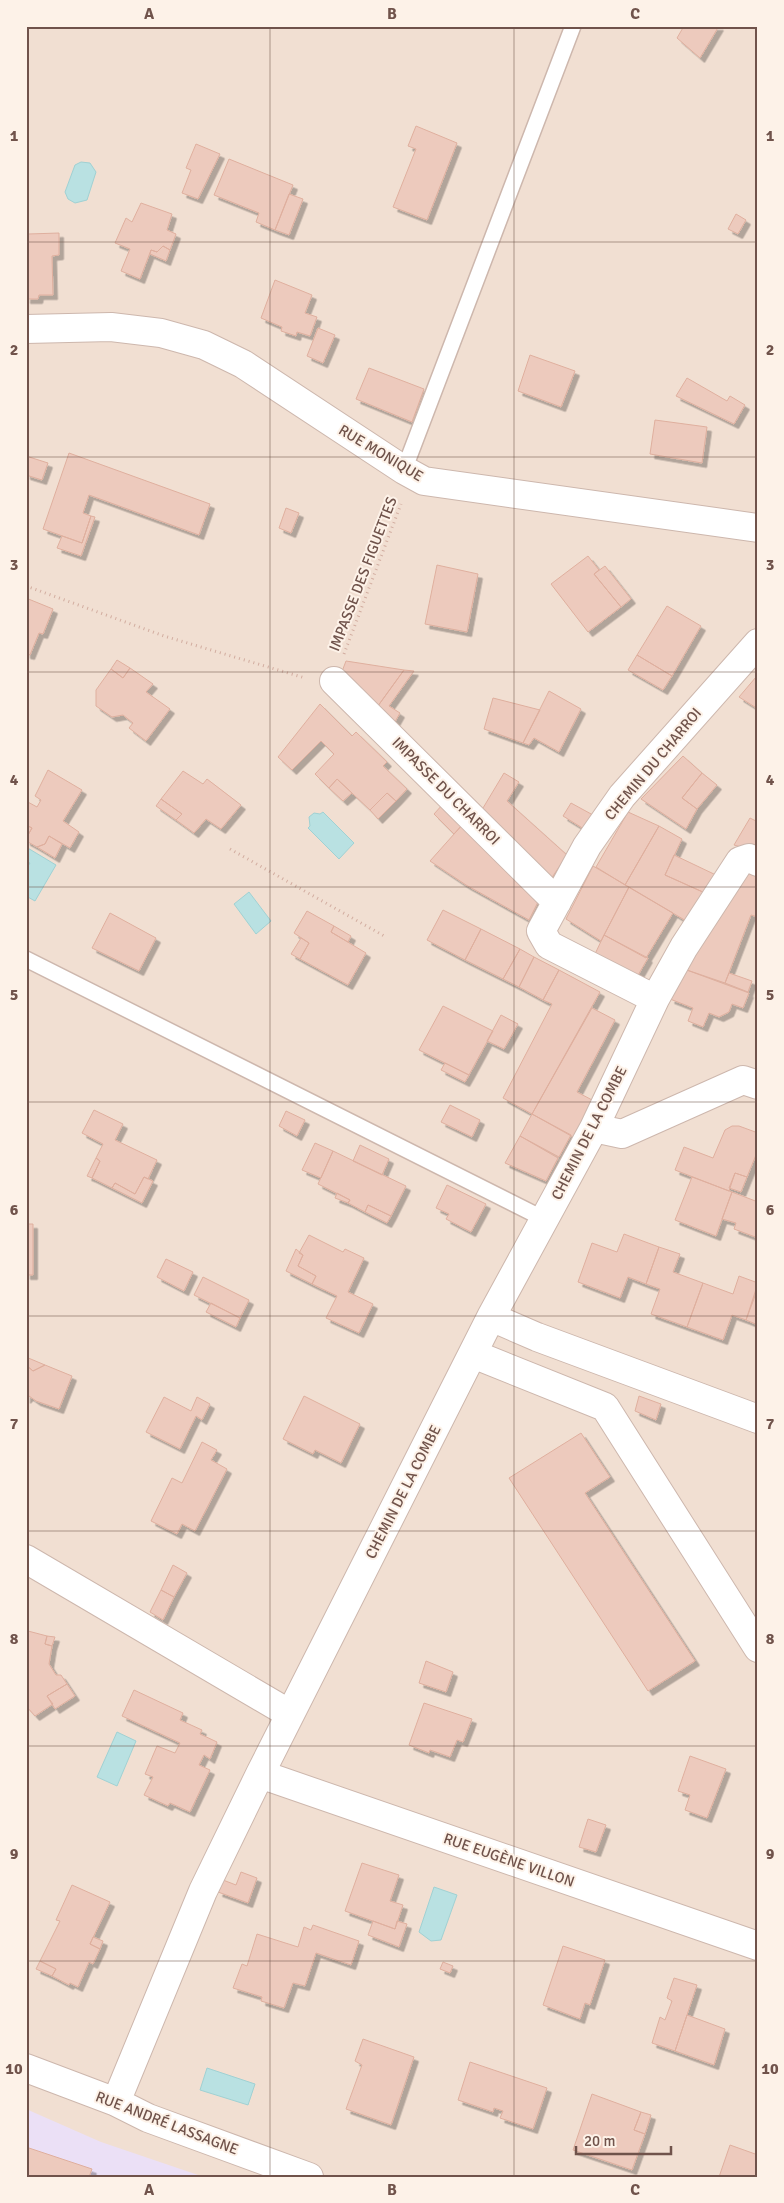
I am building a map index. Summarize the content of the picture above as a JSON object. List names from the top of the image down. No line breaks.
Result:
{"streets":{"street":["RUE MONIQUE","CHEMIN DU CHARROI","IMPASSE DU CHARROI","CHEMIN DE LA COMBE","RUE EUGÈNE VILLON","RUE ANDRÉ LASSAGNE"],"path":["IMPASSE DES FIGUETTES"]},"crossings":[["RUE MONIQUE","IMPASSE DES FIGUETTES"],["IMPASSE DES FIGUETTES","IMPASSE DU CHARROI"],["CHEMIN DU CHARROI","IMPASSE DU CHARROI"],["CHEMIN DU CHARROI","CHEMIN DE LA COMBE"]],"scale_bar":"20 m","grid":{"columns":["A","B","C"],"rows":["1","2","3","4","5","6","7","8","9","10"]}}
